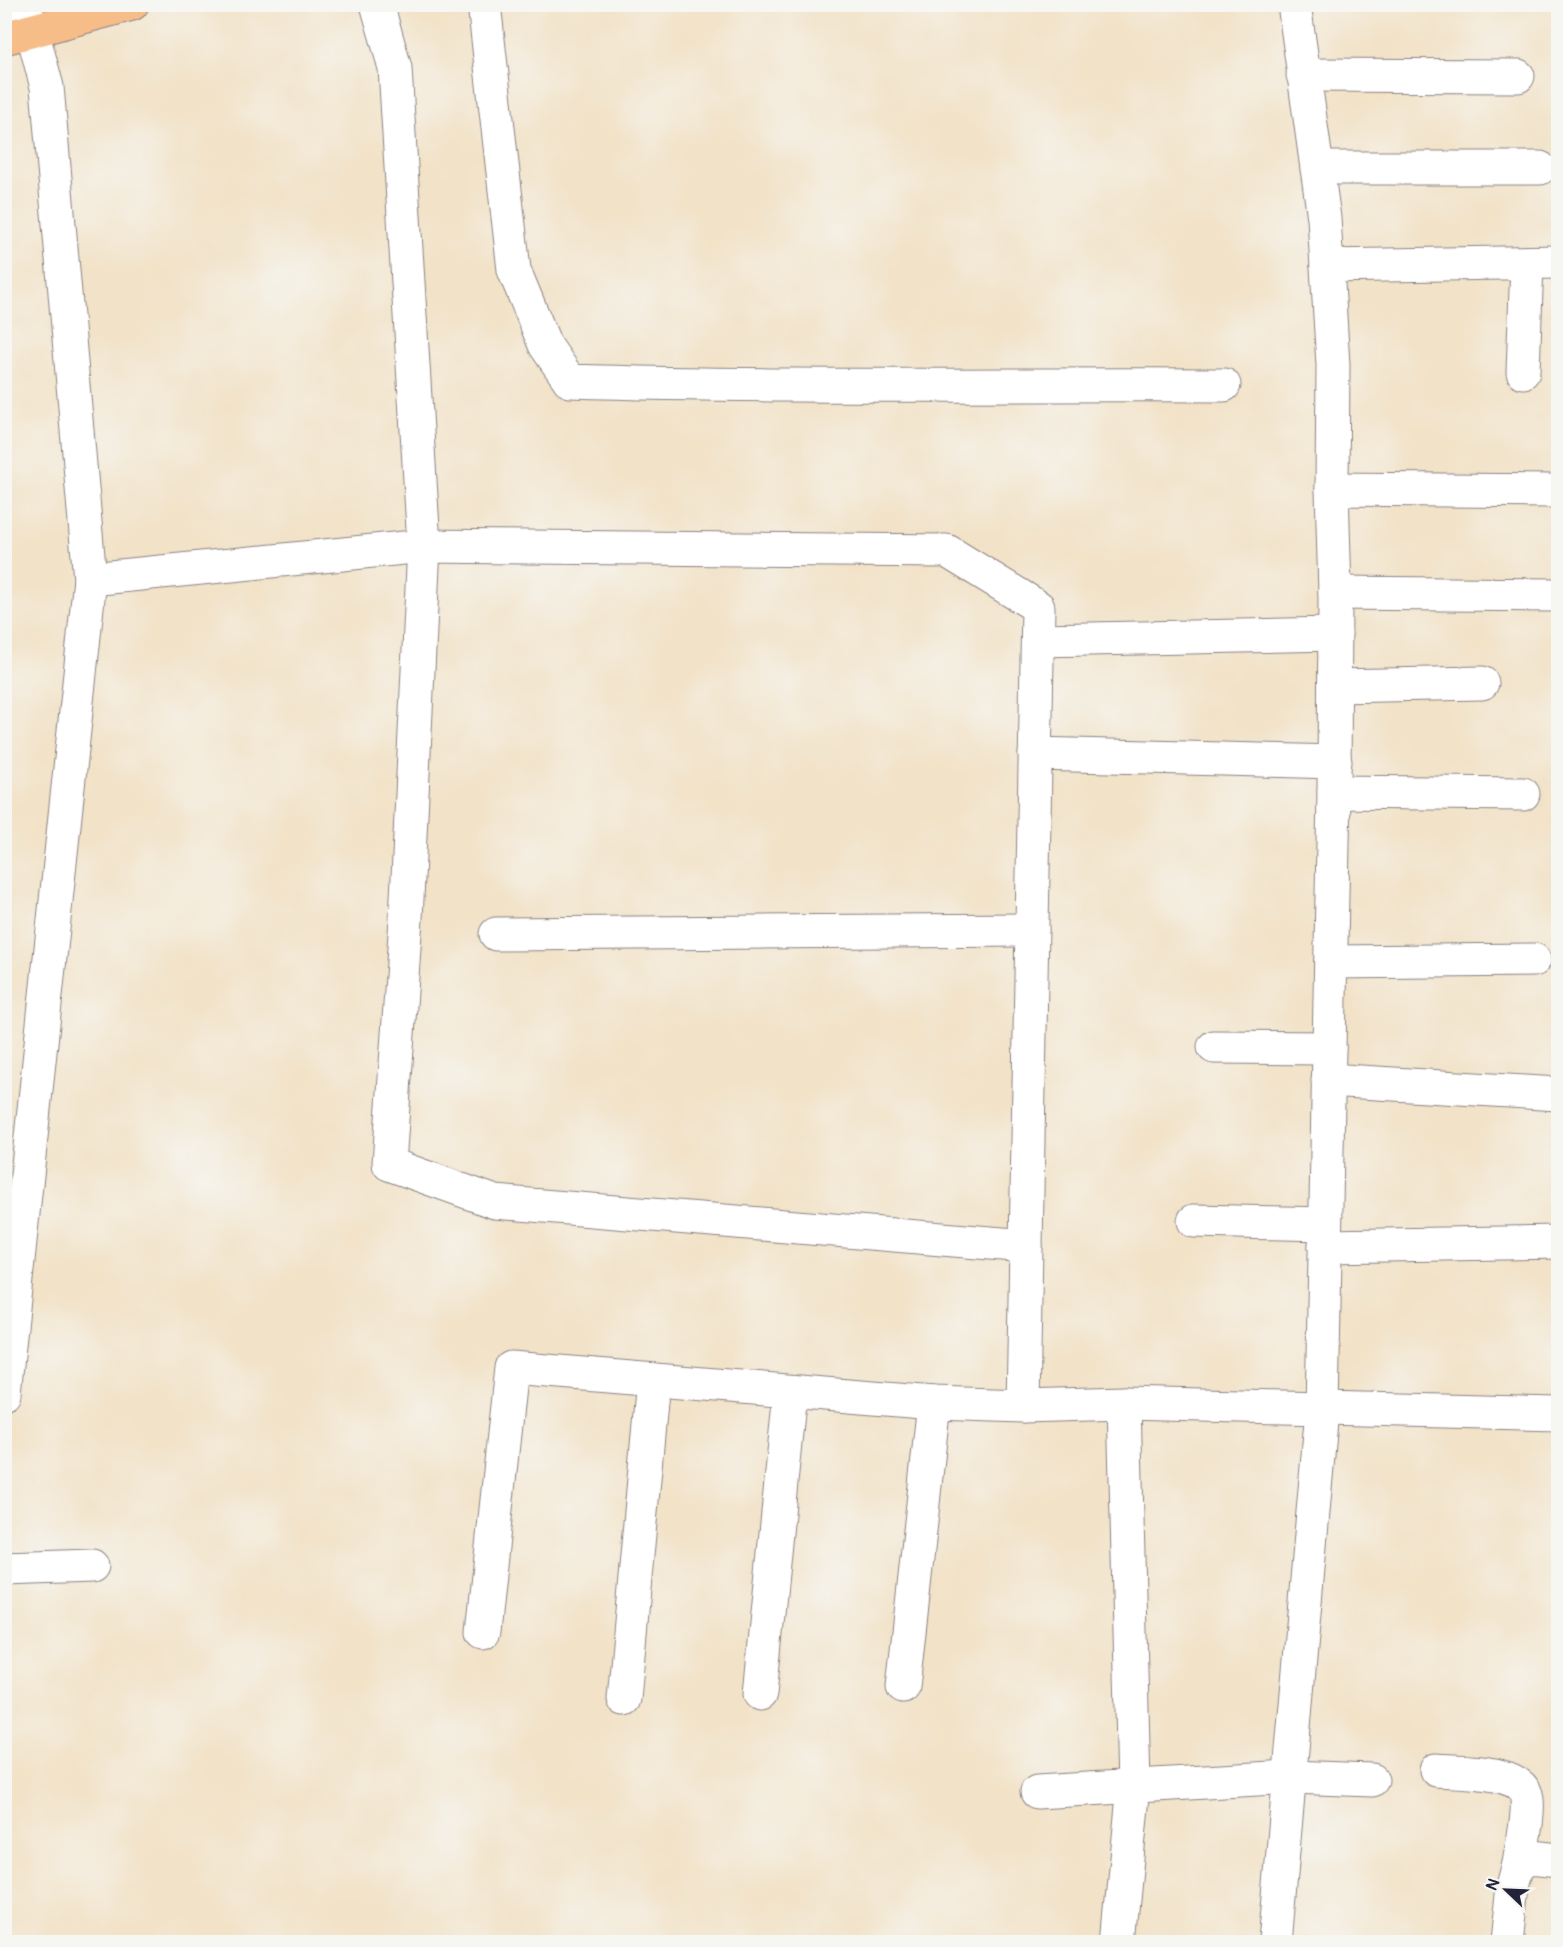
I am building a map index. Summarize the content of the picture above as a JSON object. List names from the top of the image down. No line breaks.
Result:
{"north":"top left"}
